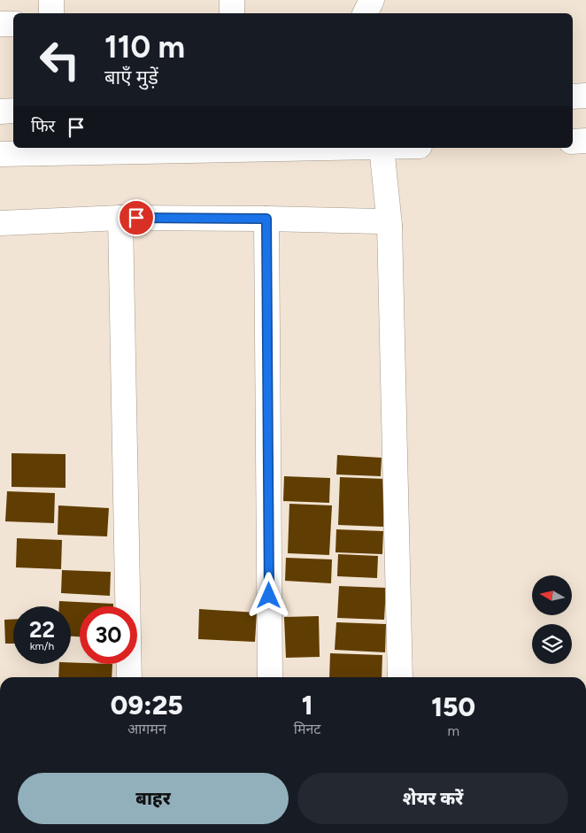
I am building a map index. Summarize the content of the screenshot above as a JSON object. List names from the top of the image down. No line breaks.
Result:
{"north":"left","page":{"turn":["110 m","बाएँ मुड़ें"],"then":"फिर","speed":"22 km/h","limit":"30","eta":["09:25","आगमन","1","मिनट","150","m"],"buttons":["बाहर","शेयर करें"]}}
